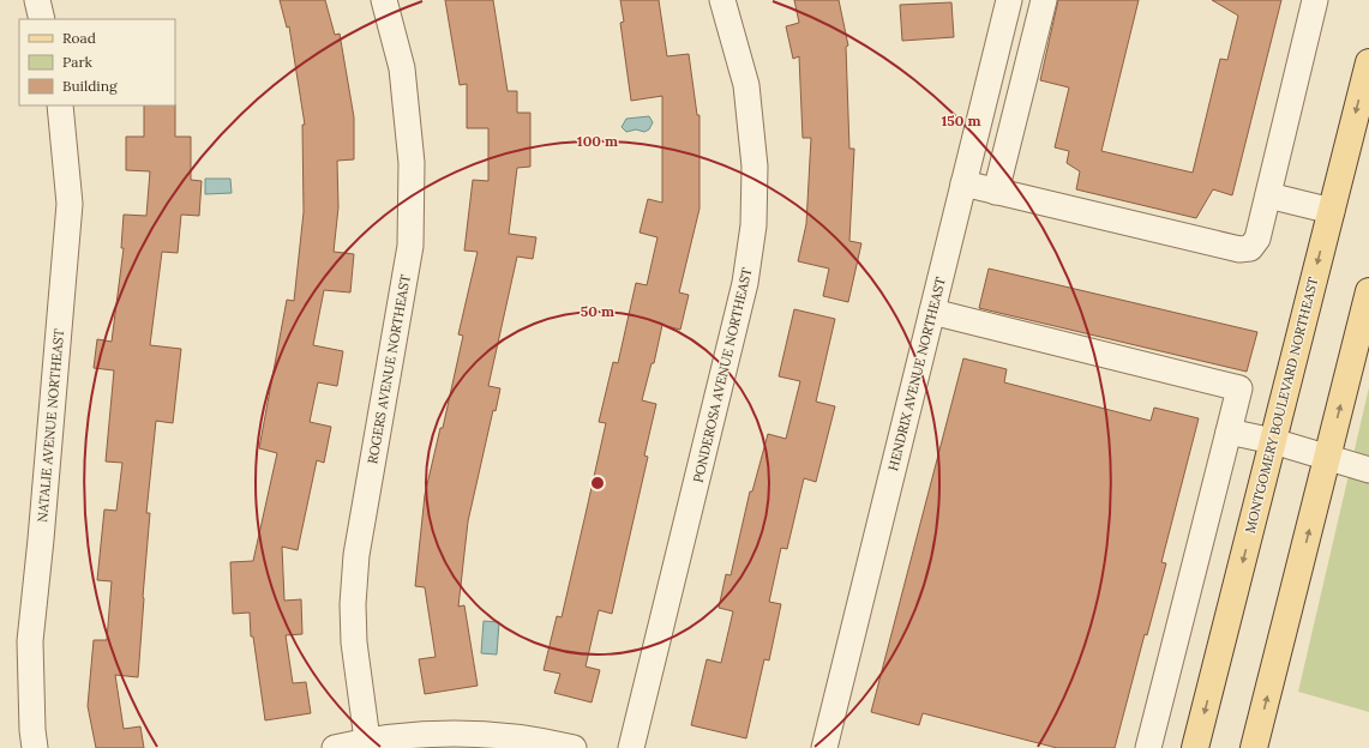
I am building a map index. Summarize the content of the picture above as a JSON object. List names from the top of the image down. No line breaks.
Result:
{"streets":{"main road":["MONTGOMERY BOULEVARD NORTHEAST"],"street":["ROGERS AVENUE NORTHEAST","HENDRIX AVENUE NORTHEAST","PONDEROSA AVENUE NORTHEAST","NATALIE AVENUE NORTHEAST"]},"legend":["Road","Park","Building"],"rings":["150 m","100 m","50 m"]}
